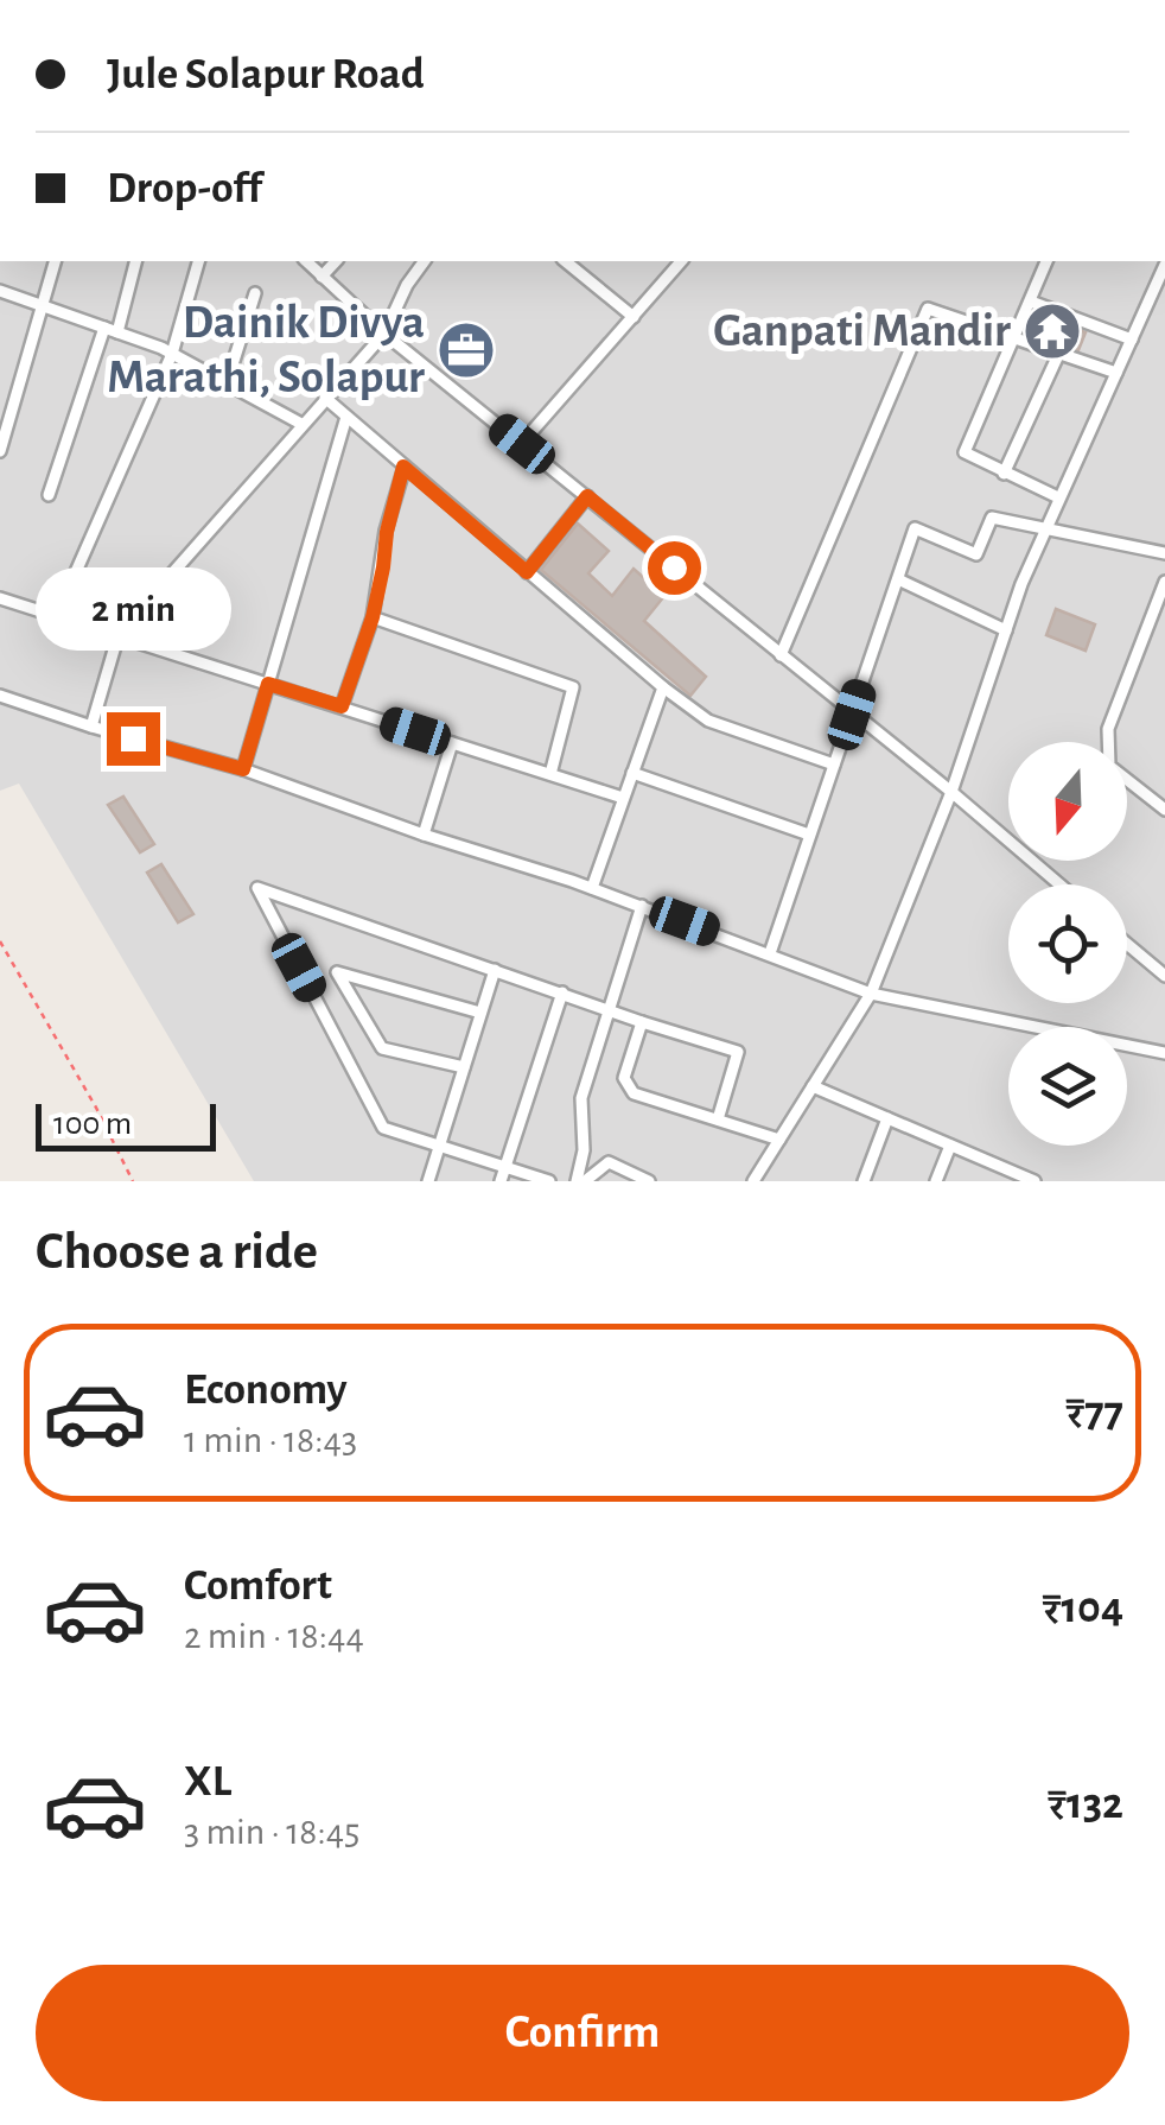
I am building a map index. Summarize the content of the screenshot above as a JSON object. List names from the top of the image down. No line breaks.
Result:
{"places":{"temple":["Ganpati Mandir"],"office":["Dainik Divya Marathi, Solapur"]},"scale_bar":"100 m","north":"bottom","page":{"banner":["Jule Solapur Road","Drop-off"],"bubble":"2 min","scale":"100 m","heading":"Choose a ride","list":[{"name":"Economy","note":"1 min · 18:43","value":"₹77"},{"name":"Comfort","note":"2 min · 18:44","value":"₹104"},{"name":"XL","note":"3 min · 18:45","value":"₹132"}],"buttons":"Confirm"}}
